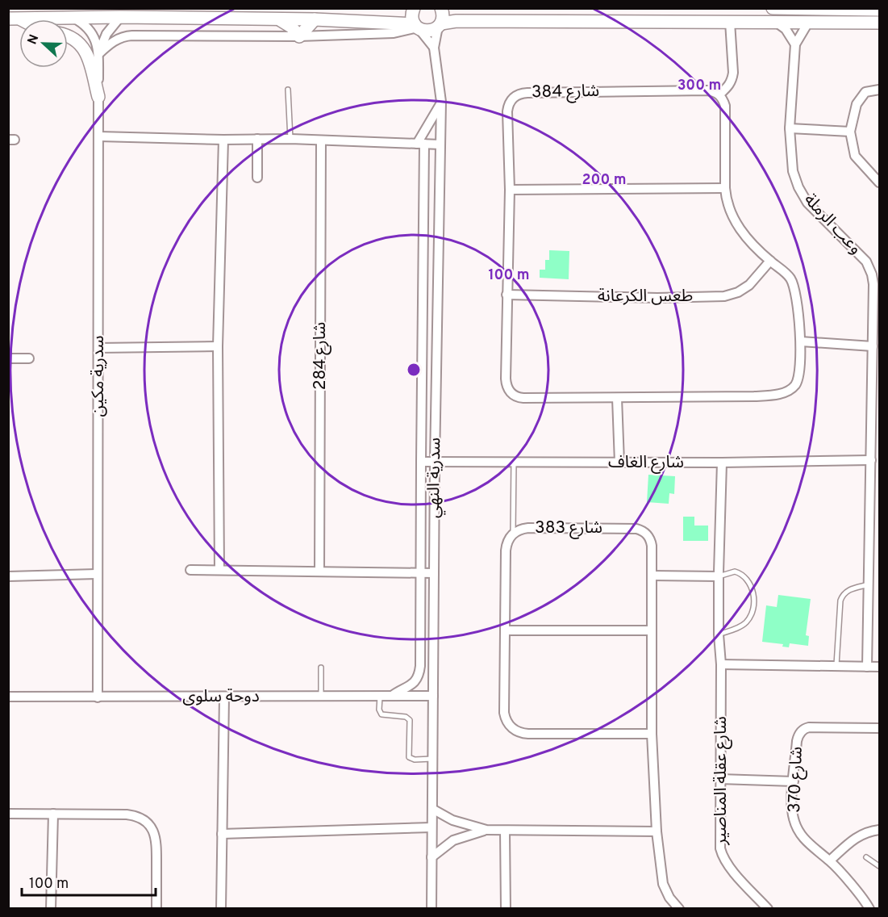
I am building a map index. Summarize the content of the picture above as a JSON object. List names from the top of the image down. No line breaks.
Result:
{"streets":{"street":["شارع 384","وعب الرملة","طعس الكرعانة","شارع 284","سدرية مكين","شارع الغاف","سدرية النهي","شارع 383","دوحة سلوى","شارع 370","شارع عقلة المناصير"]},"crossings":[["شارع 384","طعس الكرعانة"],["وعب الرملة","شارع الغاف"],["سدرية مكين","دوحة سلوى"],["شارع الغاف","سدرية النهي"],["شارع الغاف","شارع عقلة المناصير"],["سدرية النهي","دوحة سلوى"]],"scale_bar":"100 m","north":"left","rings":["300 m","200 m","100 m"]}
